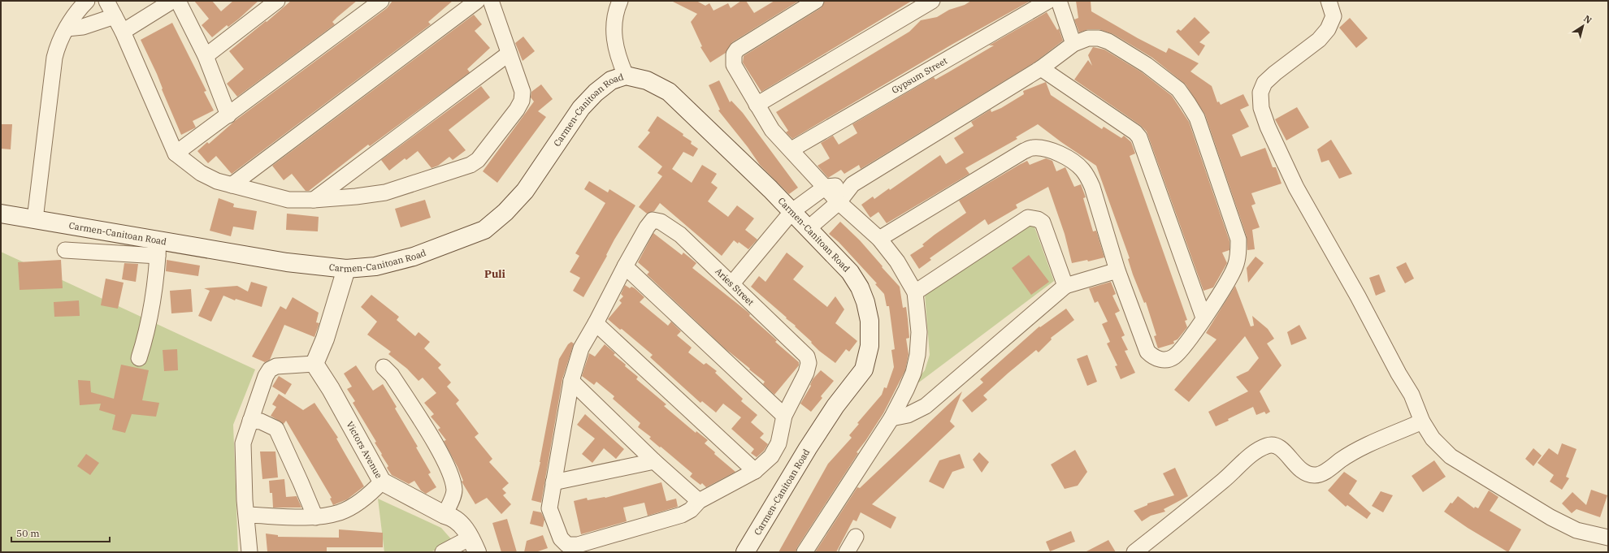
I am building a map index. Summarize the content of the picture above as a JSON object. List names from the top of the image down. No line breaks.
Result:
{"streets":{"main road":["Carmen-Canitoan Road","Victors Avenue"],"street":["Gypsum Street","Aries Street"]},"districts":["Puli"],"scale_bar":"50 m","north":"top right"}
